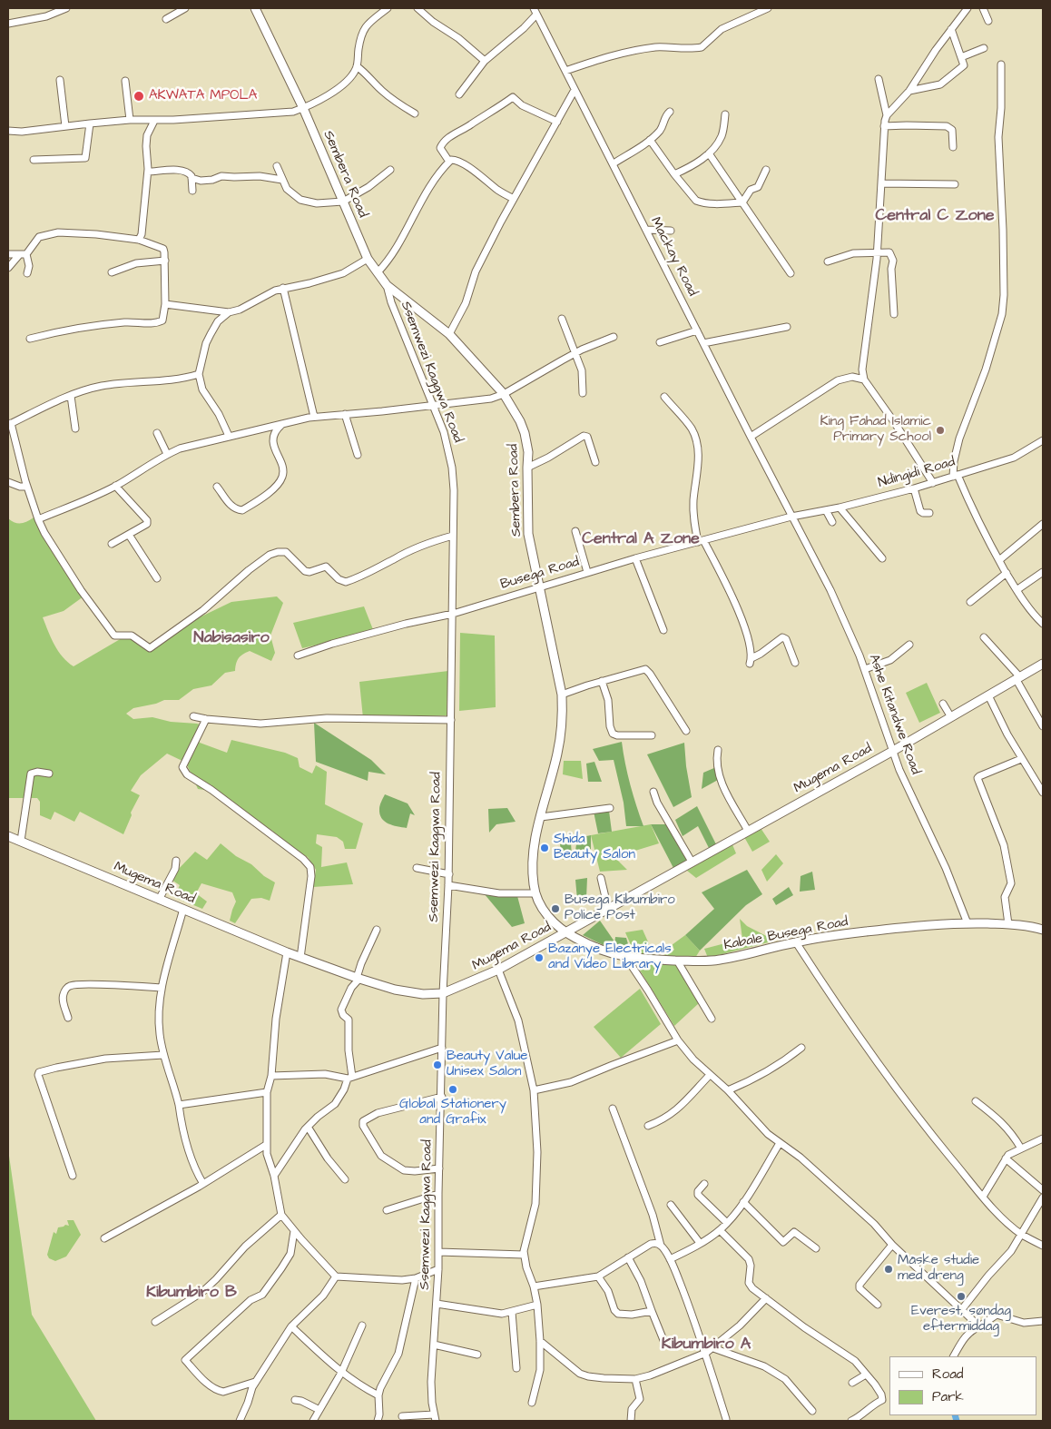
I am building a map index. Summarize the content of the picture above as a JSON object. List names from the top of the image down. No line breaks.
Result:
{"streets":{"street":["Sembera Road","Mackay Road","Ssemwezi Kaggwa Road","Ndingidi Road","Busega Road","Ashe Kitandwe Road","Mugema Road","Kabale Busega Road"]},"crossings":[["Sembera Road","Ssemwezi Kaggwa Road"],["Sembera Road","Busega Road"],["Sembera Road","Mugema Road"],["Sembera Road","Kabale Busega Road"],["Mackay Road","Ndingidi Road"],["Mackay Road","Busega Road"],["Mackay Road","Ashe Kitandwe Road"],["Ssemwezi Kaggwa Road","Busega Road"],["Ssemwezi Kaggwa Road","Mugema Road"],["Ndingidi Road","Busega Road"],["Ndingidi Road","Ashe Kitandwe Road"],["Busega Road","Ashe Kitandwe Road"],["Ashe Kitandwe Road","Mugema Road"],["Ashe Kitandwe Road","Kabale Busega Road"],["Mugema Road","Kabale Busega Road"]],"districts":["Central C Zone","Central A Zone","Nabisasiro","Kibumbiro B","Kibumbiro A"],"places":["AKWATA MPOLA","King Fahad Islamic Primary School","Shida Beauty Salon","Busega Kibumbiro Police Post","Bazanye Electricals and Video Library","Beauty Value Unisex Salon","Global Stationery and Grafix","Måske studie med dreng","Everest, søndag eftermiddag"],"legend":["Road","Park"]}
